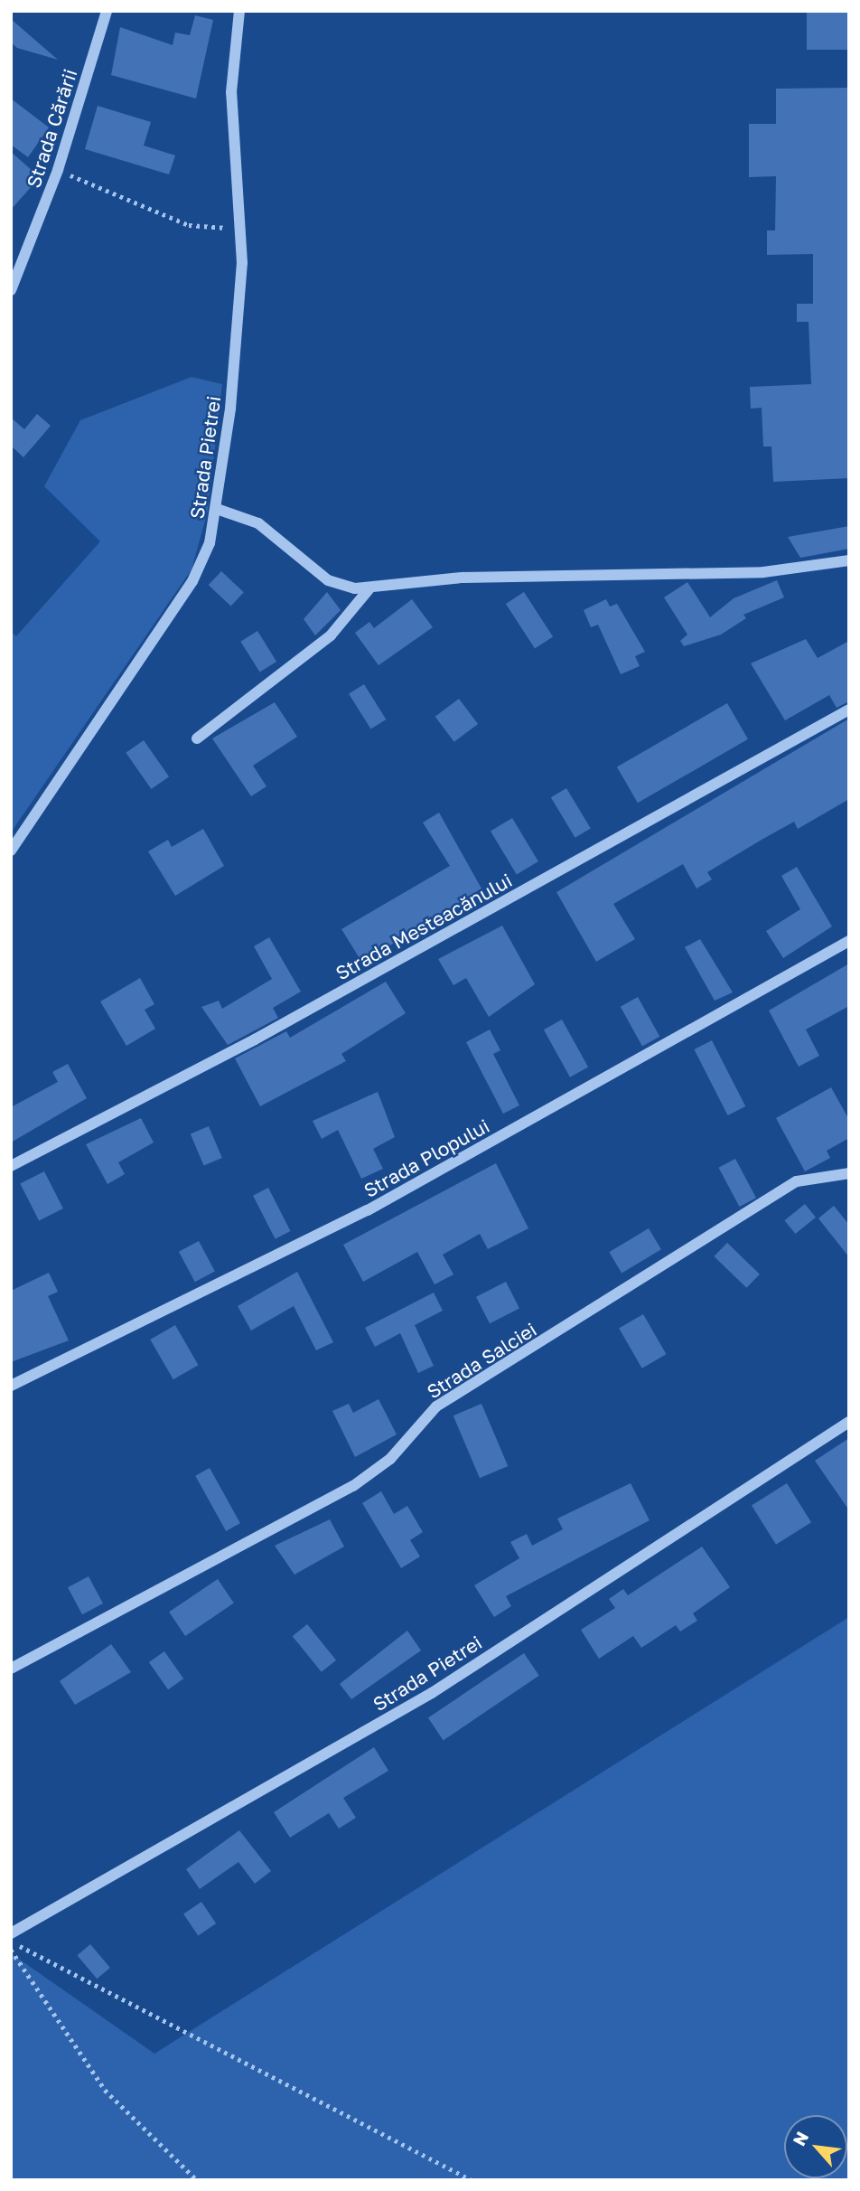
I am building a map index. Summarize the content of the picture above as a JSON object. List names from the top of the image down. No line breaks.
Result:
{"streets":{"street":["Strada Cărării","Strada Pietrei","Strada Mesteacănului","Strada Plopului","Strada Salciei"]},"north":"top left"}
